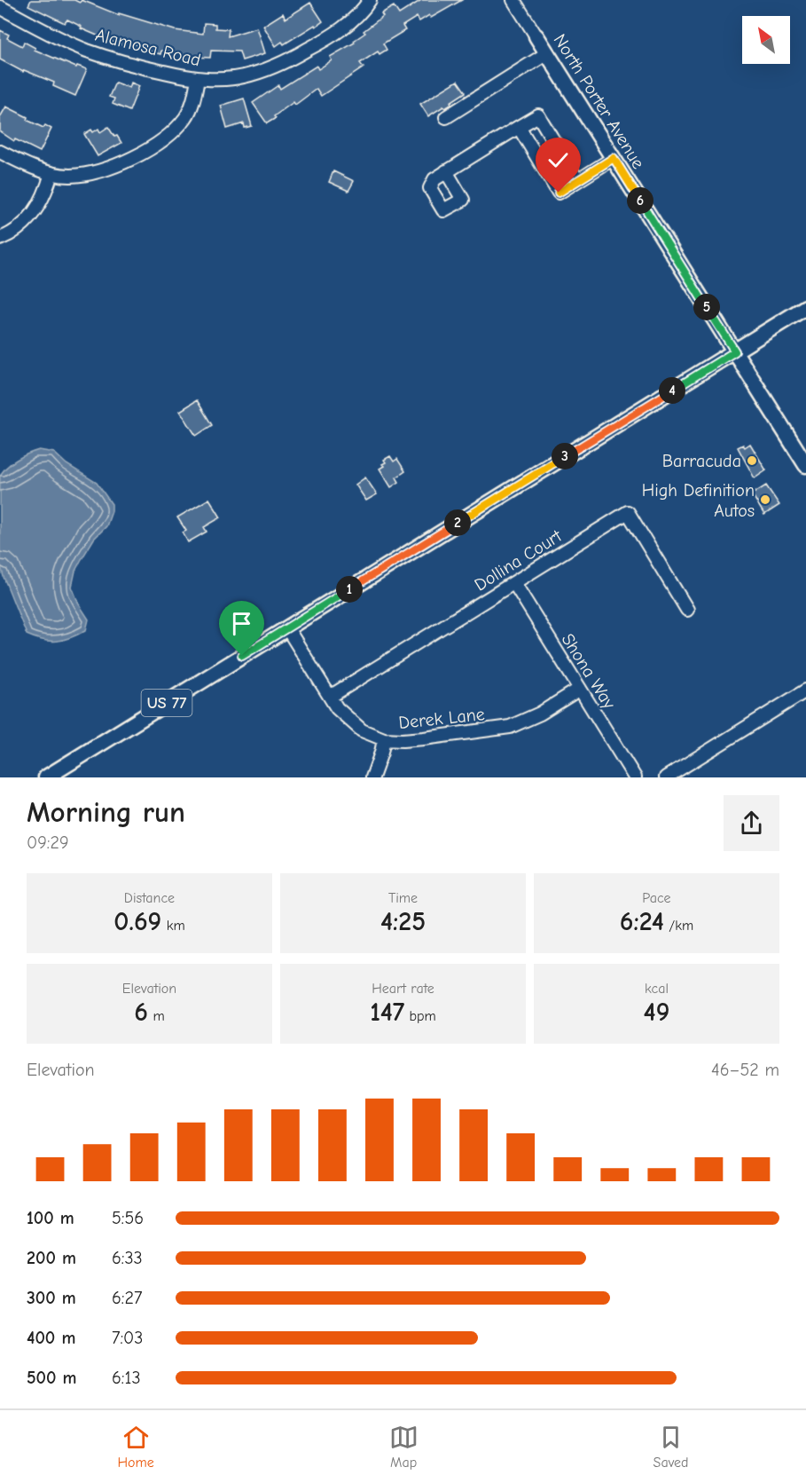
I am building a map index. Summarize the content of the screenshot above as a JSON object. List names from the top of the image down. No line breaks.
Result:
{"streets":{"main road":["North Porter Avenue","US 77"],"street":["Alamosa Road","Dollina Court","Shona Way","Derek Lane"]},"crossings":[["North Porter Avenue","US 77"],["Dollina Court","Shona Way"],["Dollina Court","Derek Lane"],["Shona Way","Derek Lane"],["US 77","Derek Lane"]],"places":["Barracuda","High Definition Autos"],"north":"top left","page":{"pins":["6","5","4","3","2","1"],"heading":["Morning run","09:29"],"stats":[["Distance","0.69 km"],["Time","4:25"],["Pace","6:24 /km"],["Elevation","6 m"],["Heart rate","147 bpm"],["kcal","49"]],"chart":["Elevation","46–52 m"],"list":[{"name":"100 m","note":"5:56"},{"name":"200 m","note":"6:33"},{"name":"300 m","note":"6:27"},{"name":"400 m","note":"7:03"},{"name":"500 m","note":"6:13"}],"tabs":["Home","Map","Saved"]}}
